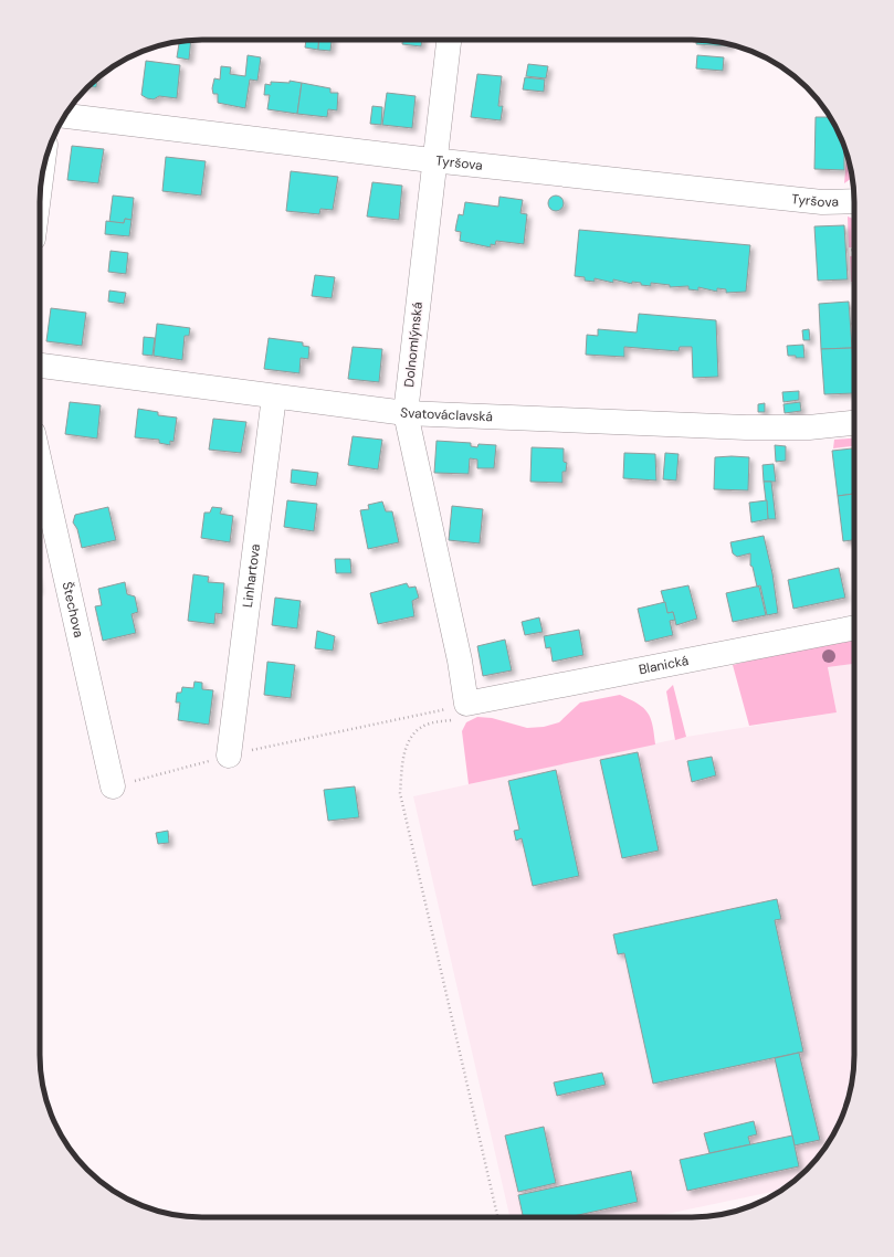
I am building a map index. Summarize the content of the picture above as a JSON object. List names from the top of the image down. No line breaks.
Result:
{"streets":{"street":["Tyršova","Dolnomlýnská","Svatováclavská","Linhartova","Štechova","Blanická"]},"crossings":[["Tyršova","Dolnomlýnská"],["Dolnomlýnská","Svatováclavská"],["Dolnomlýnská","Blanická"],["Svatováclavská","Linhartova"]]}
